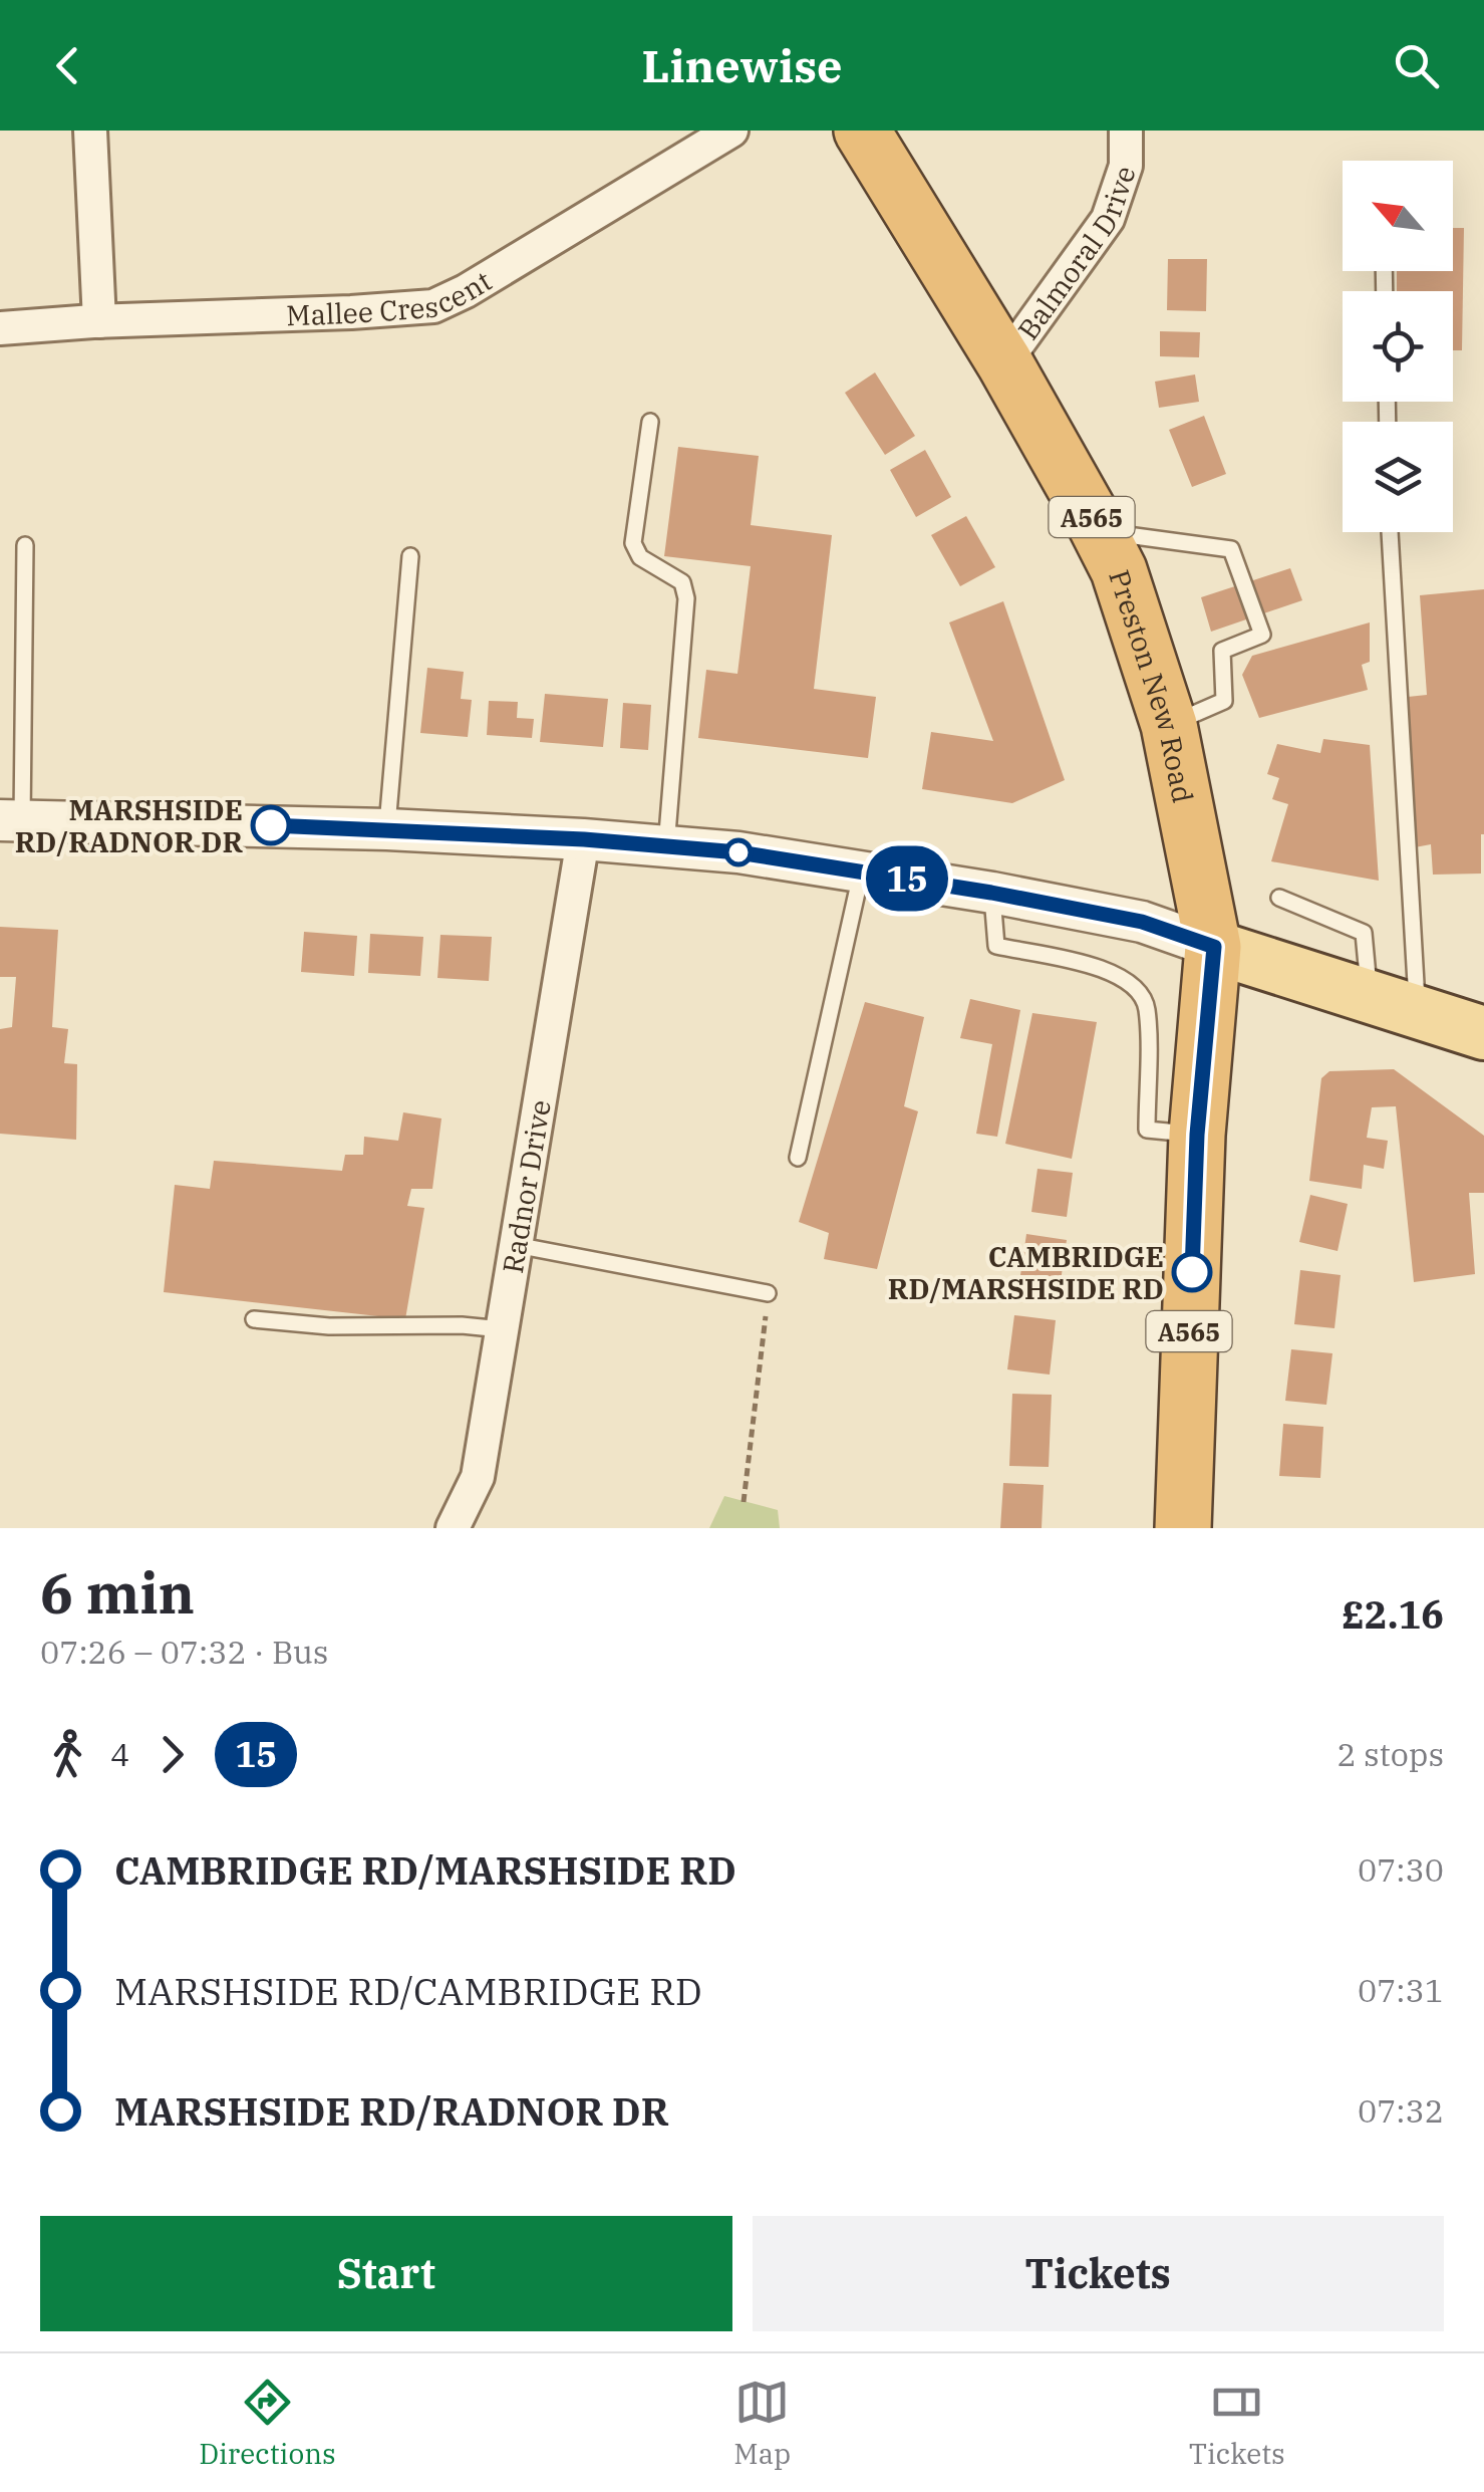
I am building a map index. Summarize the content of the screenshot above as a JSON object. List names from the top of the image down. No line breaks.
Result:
{"streets":{"highway":["A565","Preston New Road"],"street":["Balmoral Drive","Mallee Crescent","Radnor Drive"]},"crossings":[["Balmoral Drive","Preston New Road"],["A565","Preston New Road"]],"places":["MARSHSIDE RD/RADNOR DR","CAMBRIDGE RD/MARSHSIDE RD"],"lines":["bus line 15"],"north":"top left","page":{"header":"Linewise","on_map":"15","heading":["6 min","07:26 – 07:32 · Bus","£2.16"],"legs":["4","15","2 stops"],"list":[{"name":"CAMBRIDGE RD/MARSHSIDE RD","value":"07:30"},{"name":"MARSHSIDE RD/CAMBRIDGE RD","value":"07:31"},{"name":"MARSHSIDE RD/RADNOR DR","value":"07:32"}],"buttons":["Start","Tickets"],"tabs":["Directions","Map","Tickets"]}}
